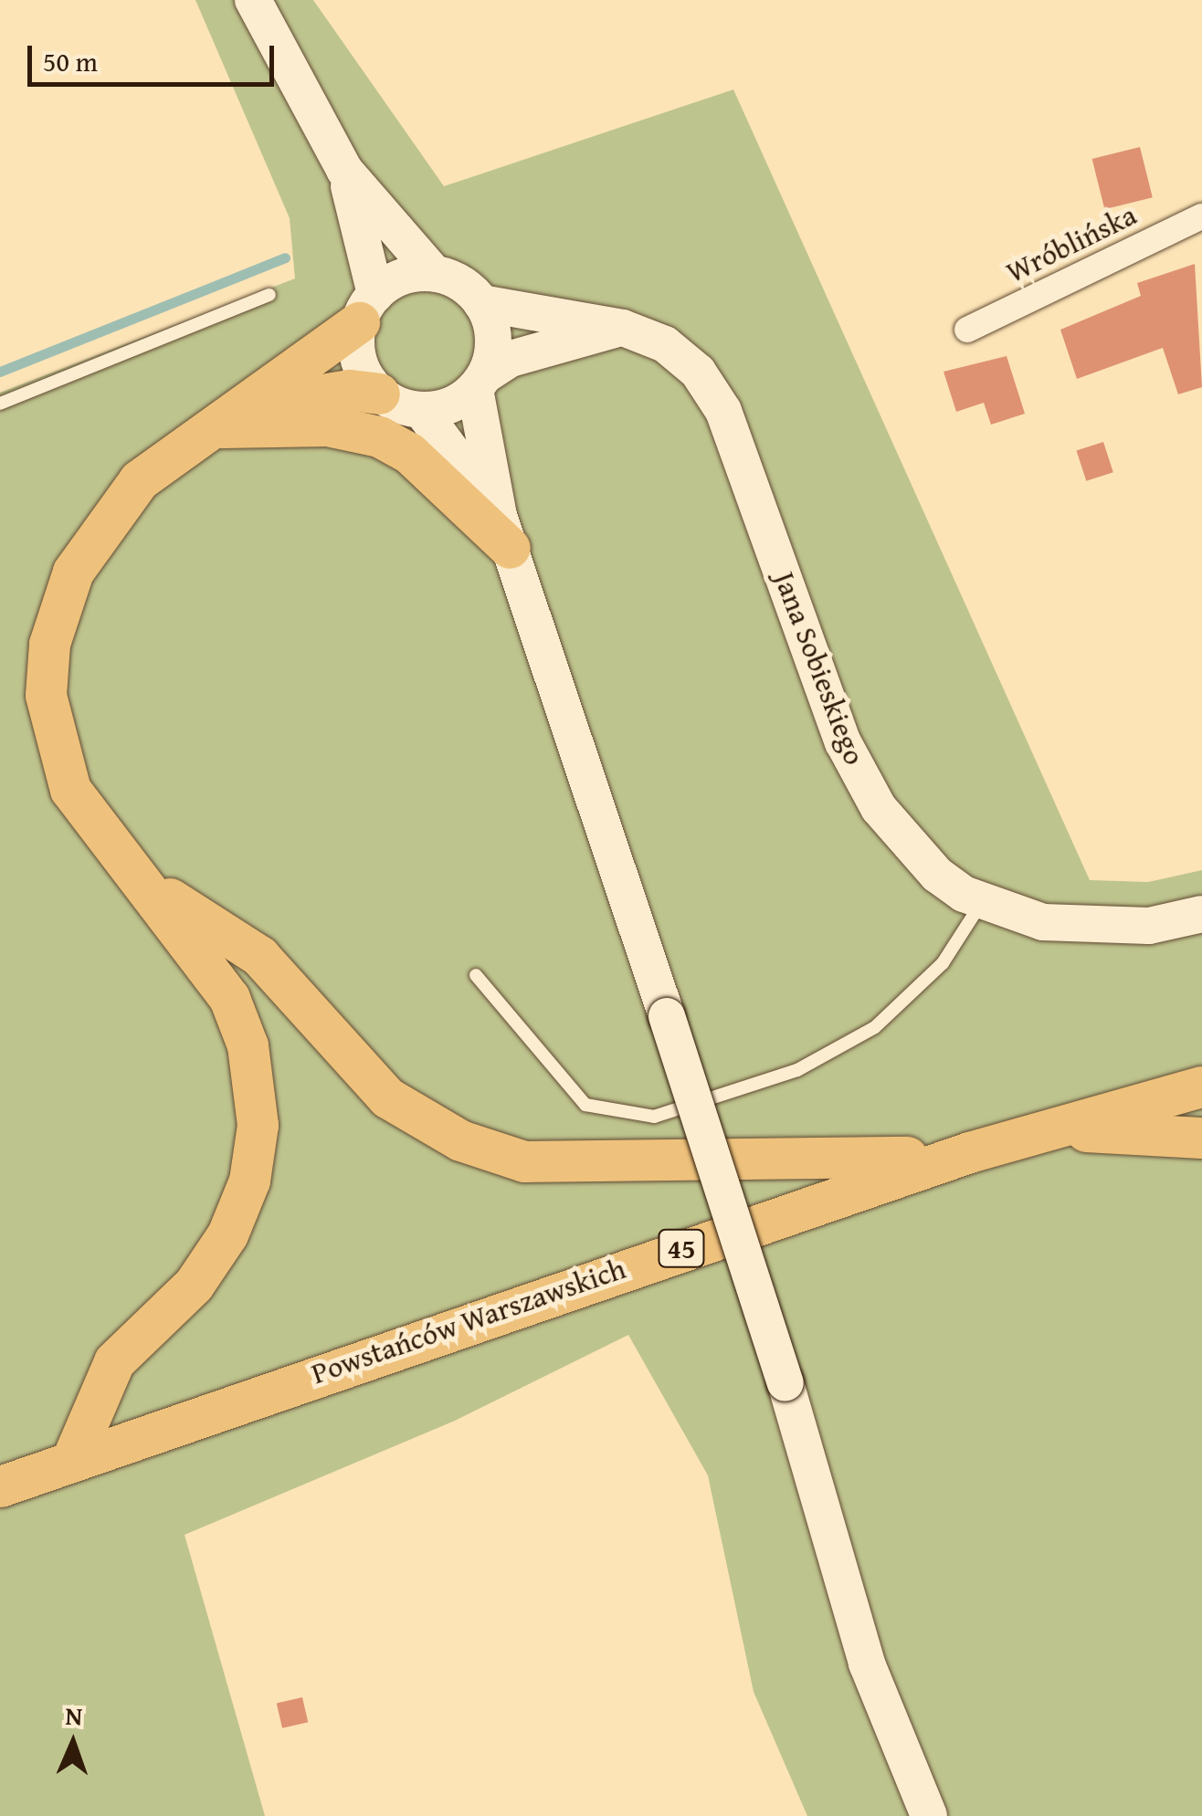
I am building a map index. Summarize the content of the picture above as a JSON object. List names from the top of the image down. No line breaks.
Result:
{"streets":{"main road":["Jana Sobieskiego","45","Powstańców Warszawskich"],"street":["Wróblińska"]},"scale_bar":"50 m","north":"top"}
